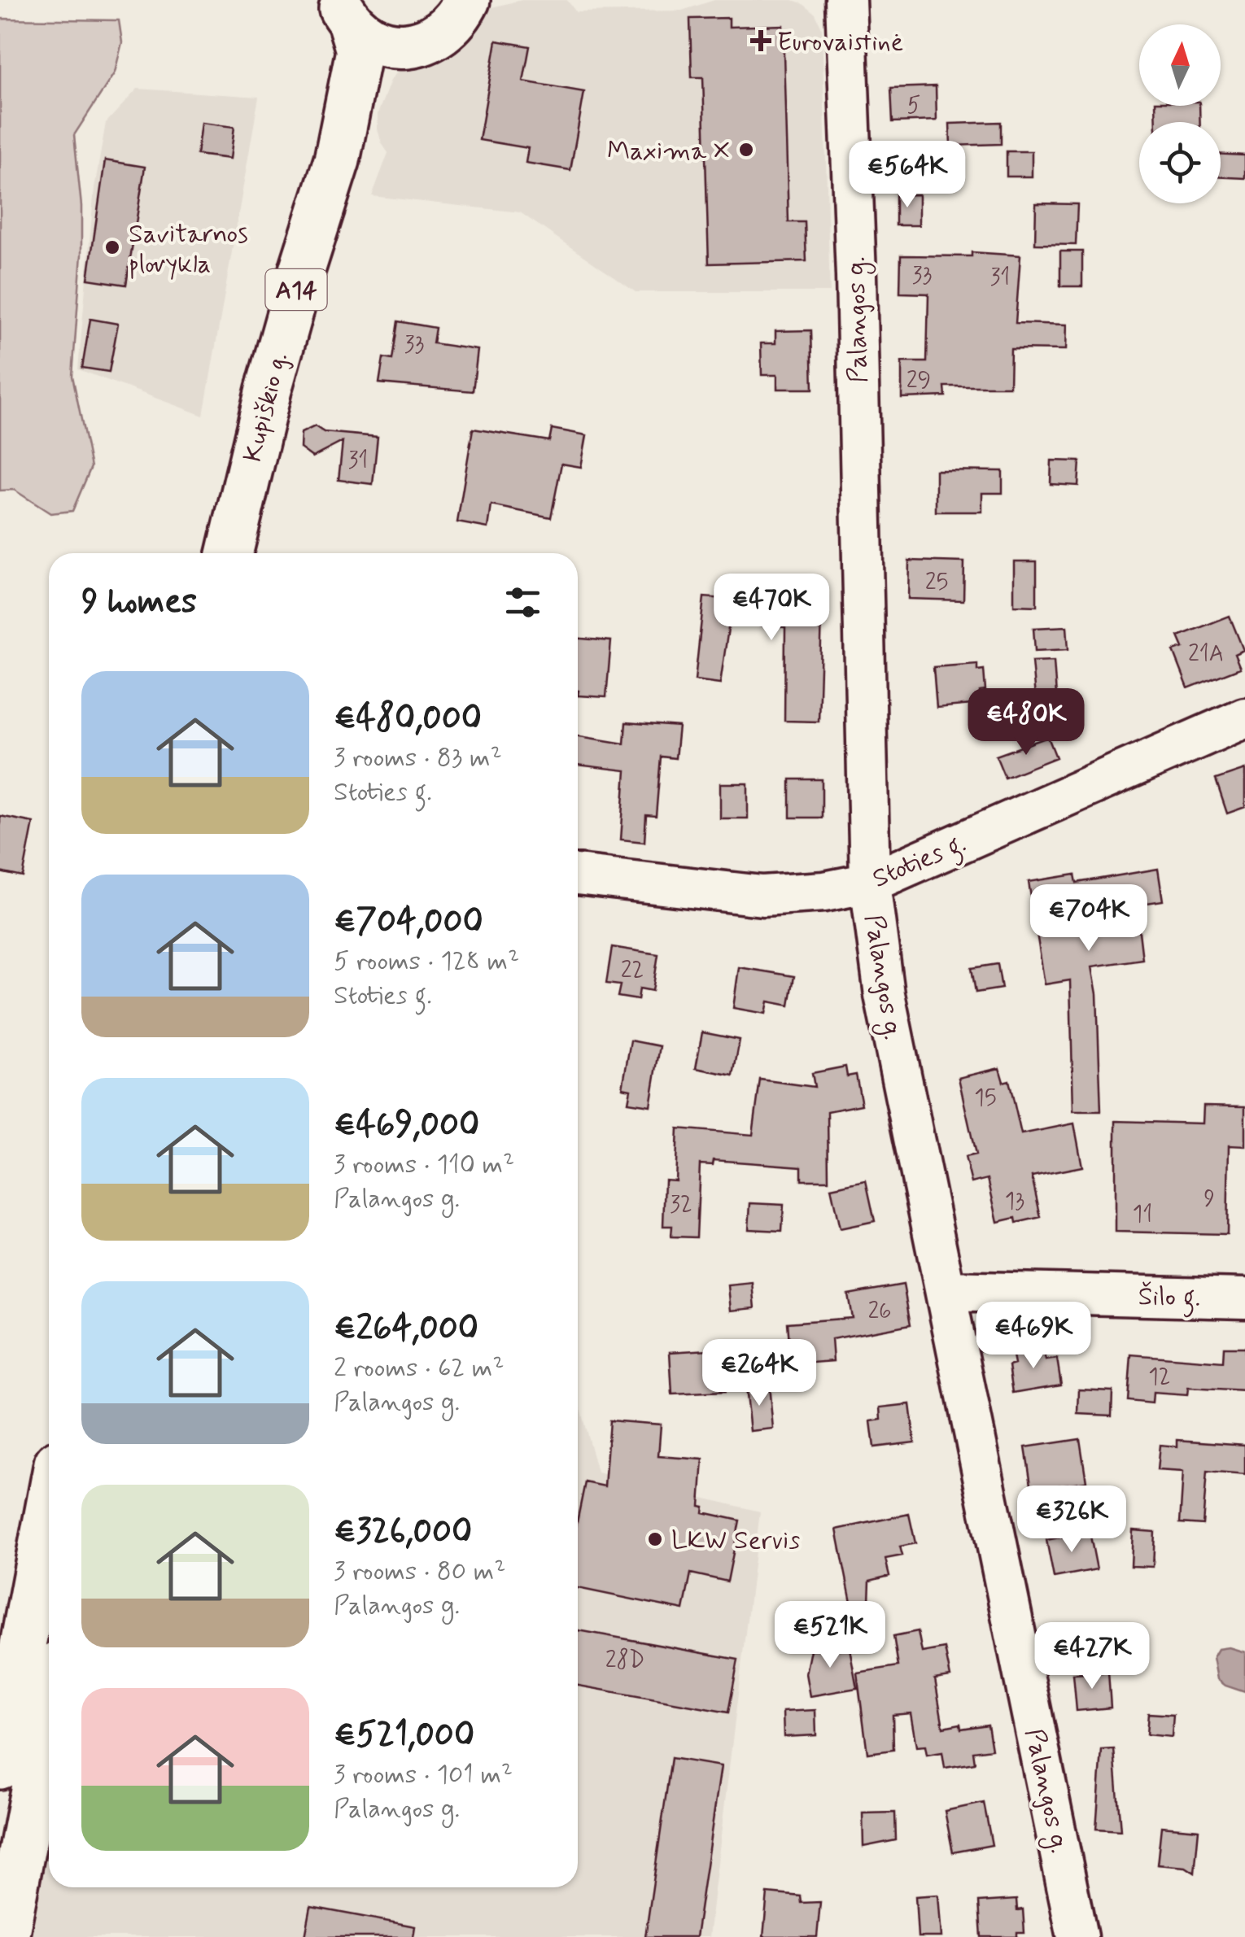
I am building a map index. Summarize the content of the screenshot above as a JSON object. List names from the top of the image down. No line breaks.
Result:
{"streets":{"highway":["A14","Kupiškio g."],"street":["Palangos g.","Stoties g.","Šilo g."]},"crossings":[["Palangos g.","Stoties g."],["Palangos g.","Šilo g."]],"places":{"health":["Eurovaistinė"],"other":["Maxima X","Savitarnos plovykla","LKW Servis"]},"house_numbers":["5","33","31","33","29","31","25","21A","22","15","9","13","32","11","26","12","28D"],"north":"top","page":{"price":["€564K","€470K","€480K","€704K","€469K","€264K","€326K","€521K","€427K"],"heading":"9 homes","list":[{"name":"€480,000","note":"3 rooms · 83 m² · Stoties g."},{"name":"€704,000","note":"5 rooms · 128 m² · Stoties g."},{"name":"€469,000","note":"3 rooms · 110 m² · Palangos g."},{"name":"€264,000","note":"2 rooms · 62 m² · Palangos g."},{"name":"€326,000","note":"3 rooms · 80 m² · Palangos g."},{"name":"€521,000","note":"3 rooms · 101 m² · Palangos g."}]}}
